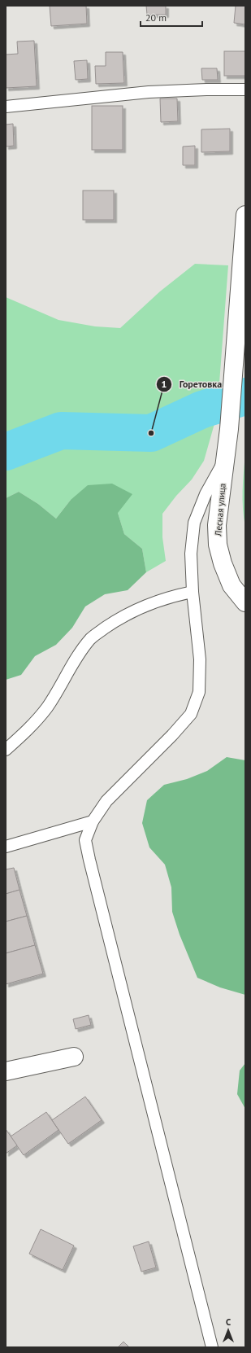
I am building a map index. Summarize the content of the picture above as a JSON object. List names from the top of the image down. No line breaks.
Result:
{"streets":{"street":["Лесная улица"]},"places":["Горетовка"],"scale_bar":"20 m","north":"top"}
